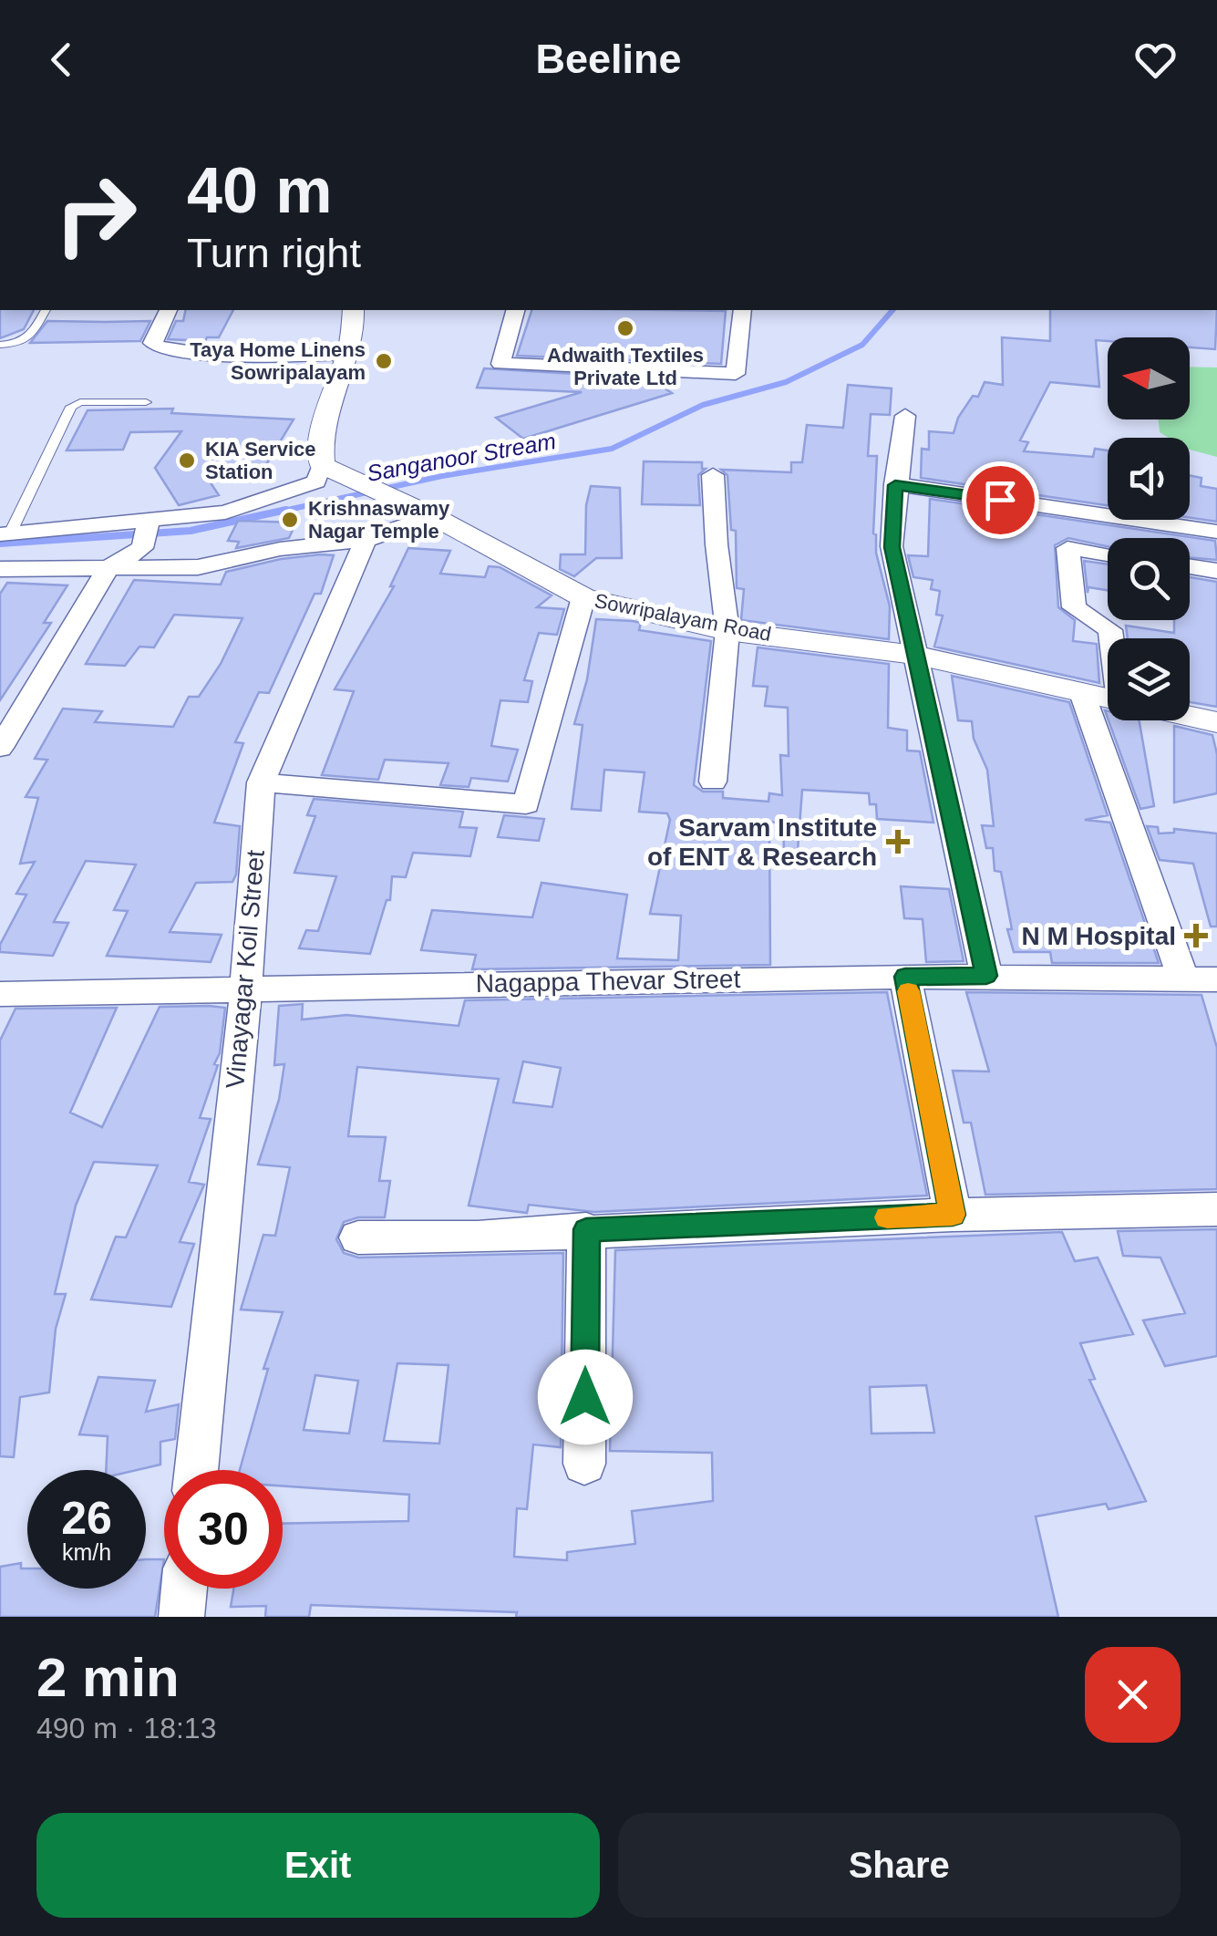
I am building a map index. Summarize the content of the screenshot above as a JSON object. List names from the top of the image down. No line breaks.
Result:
{"streets":{"street":["Sowripalayam Road","Vinayagar Koil Street","Nagappa Thevar Street"]},"crossings":[["Vinayagar Koil Street","Nagappa Thevar Street"]],"water":["Sanganoor Stream"],"places":{"other":["Adwaith Textiles Private Ltd","Taya Home Linens Sowripalayam","KIA Service Station","Krishnaswamy Nagar Temple"],"health":["Sarvam Institute of ENT & Research","N M Hospital"]},"north":"left","page":{"header":"Beeline","turn":["40 m","Turn right"],"speed":"26 km/h","limit":"30","heading":["2 min","490 m · 18:13"],"buttons":["Exit","Share"]}}
